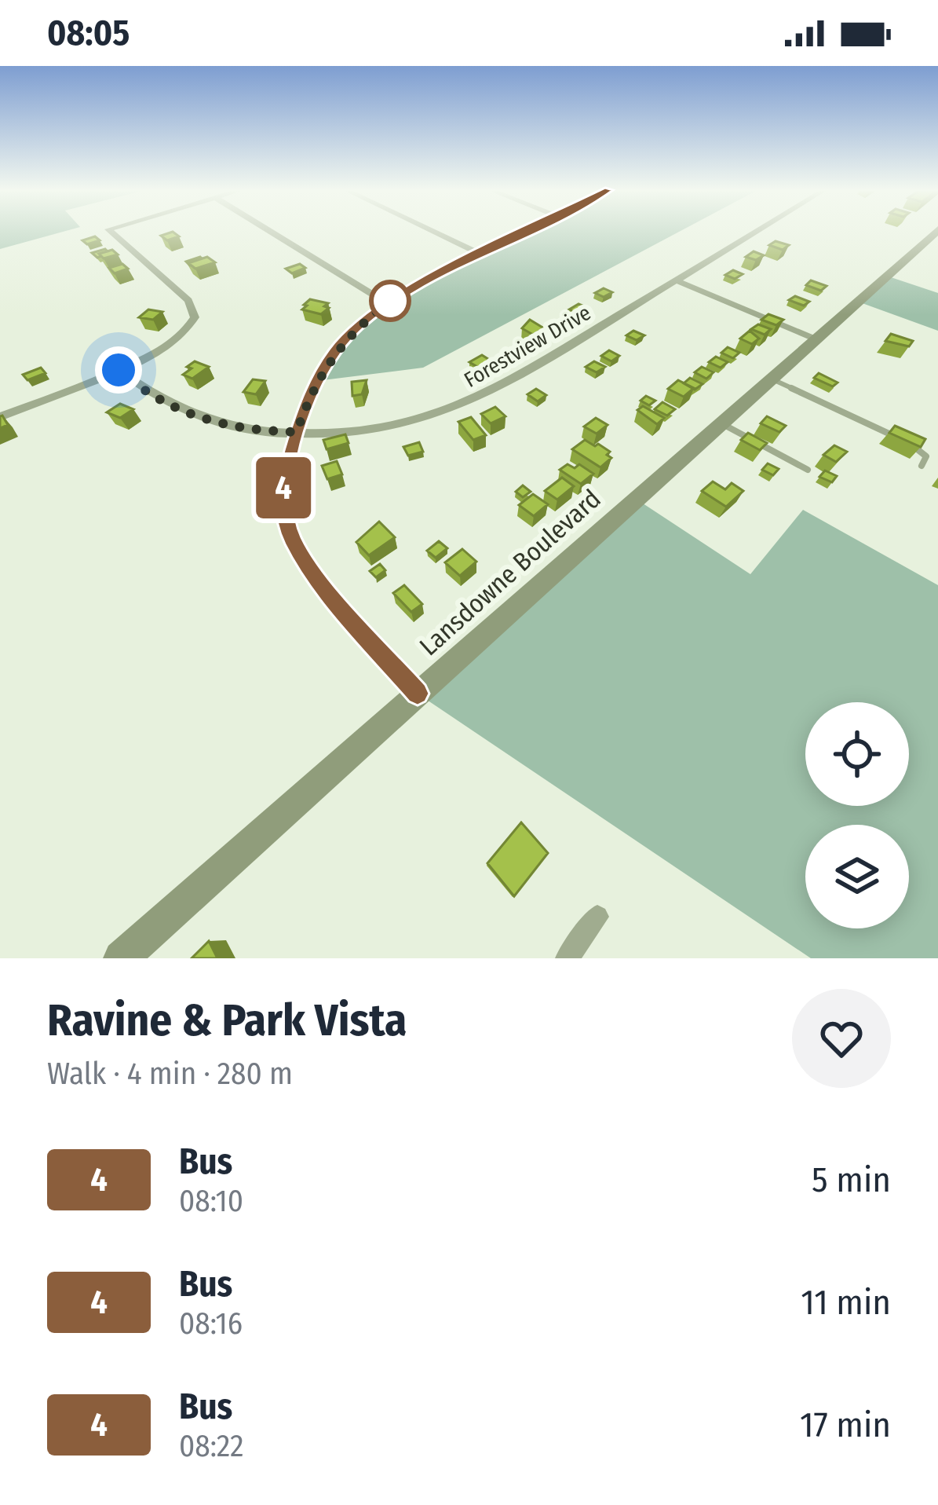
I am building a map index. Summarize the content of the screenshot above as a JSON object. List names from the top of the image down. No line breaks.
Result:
{"streets":{"street":["Forestview Drive","Lansdowne Boulevard"]},"lines":["bus line 4"],"page":{"status":"08:05","on_map":"4","heading":["Ravine & Park Vista","Walk · 4 min · 280 m"],"list":[{"mark":"4","name":"Bus","note":"08:10","value":"5 min"},{"mark":"4","name":"Bus","note":"08:16","value":"11 min"},{"mark":"4","name":"Bus","note":"08:22","value":"17 min"}]}}
